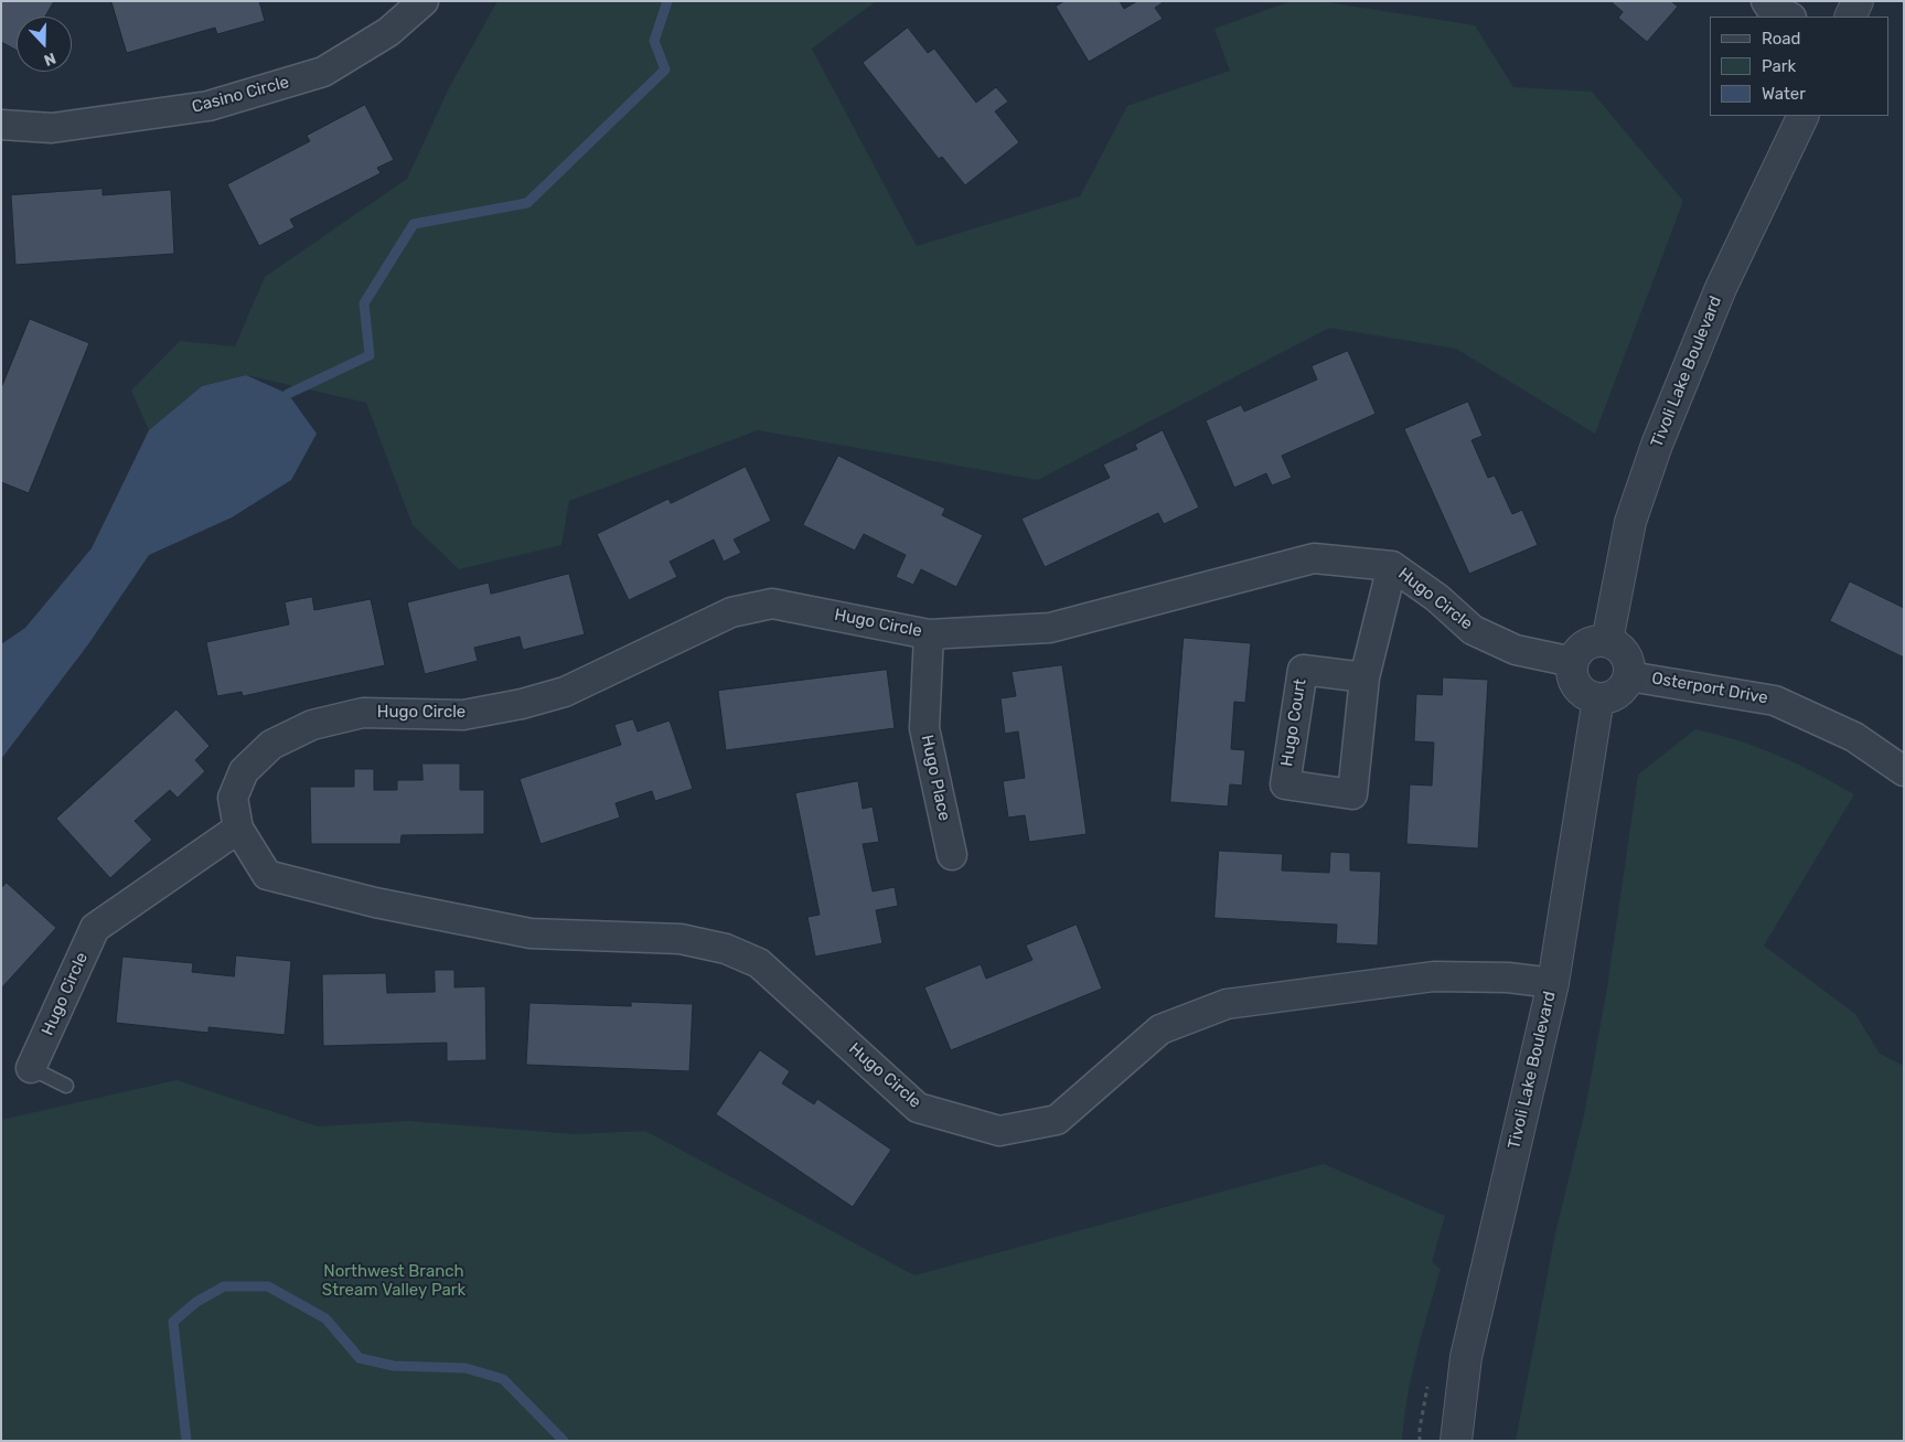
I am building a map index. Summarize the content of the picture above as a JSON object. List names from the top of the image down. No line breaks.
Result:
{"streets":{"street":["Casino Circle","Tivoli Lake Boulevard","Hugo Circle","Osterport Drive","Hugo Court","Hugo Place"]},"crossings":[["Tivoli Lake Boulevard","Hugo Circle"],["Tivoli Lake Boulevard","Osterport Drive"],["Hugo Circle","Osterport Drive"],["Hugo Circle","Hugo Court"],["Hugo Circle","Hugo Place"]],"parks":["Northwest Branch Stream Valley Park"],"legend":["Road","Park","Water"],"north":"bottom"}
